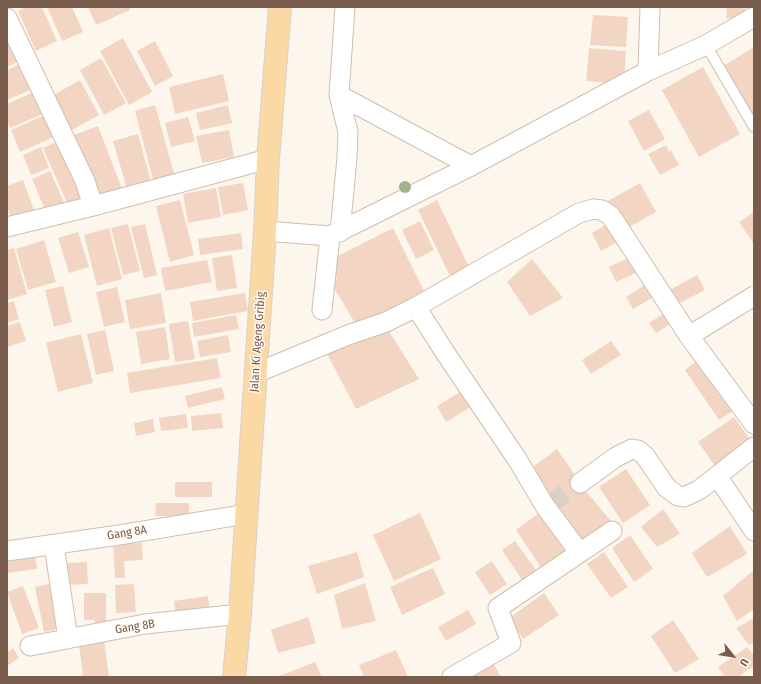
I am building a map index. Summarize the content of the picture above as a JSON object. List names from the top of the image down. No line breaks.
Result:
{"streets":{"main road":["Jalan Ki Ageng Gribig"],"street":["Gang 8A","Gang 8B"]},"crossings":[["Jalan Ki Ageng Gribig","Gang 8A"],["Jalan Ki Ageng Gribig","Gang 8B"]],"north":"bottom right"}
